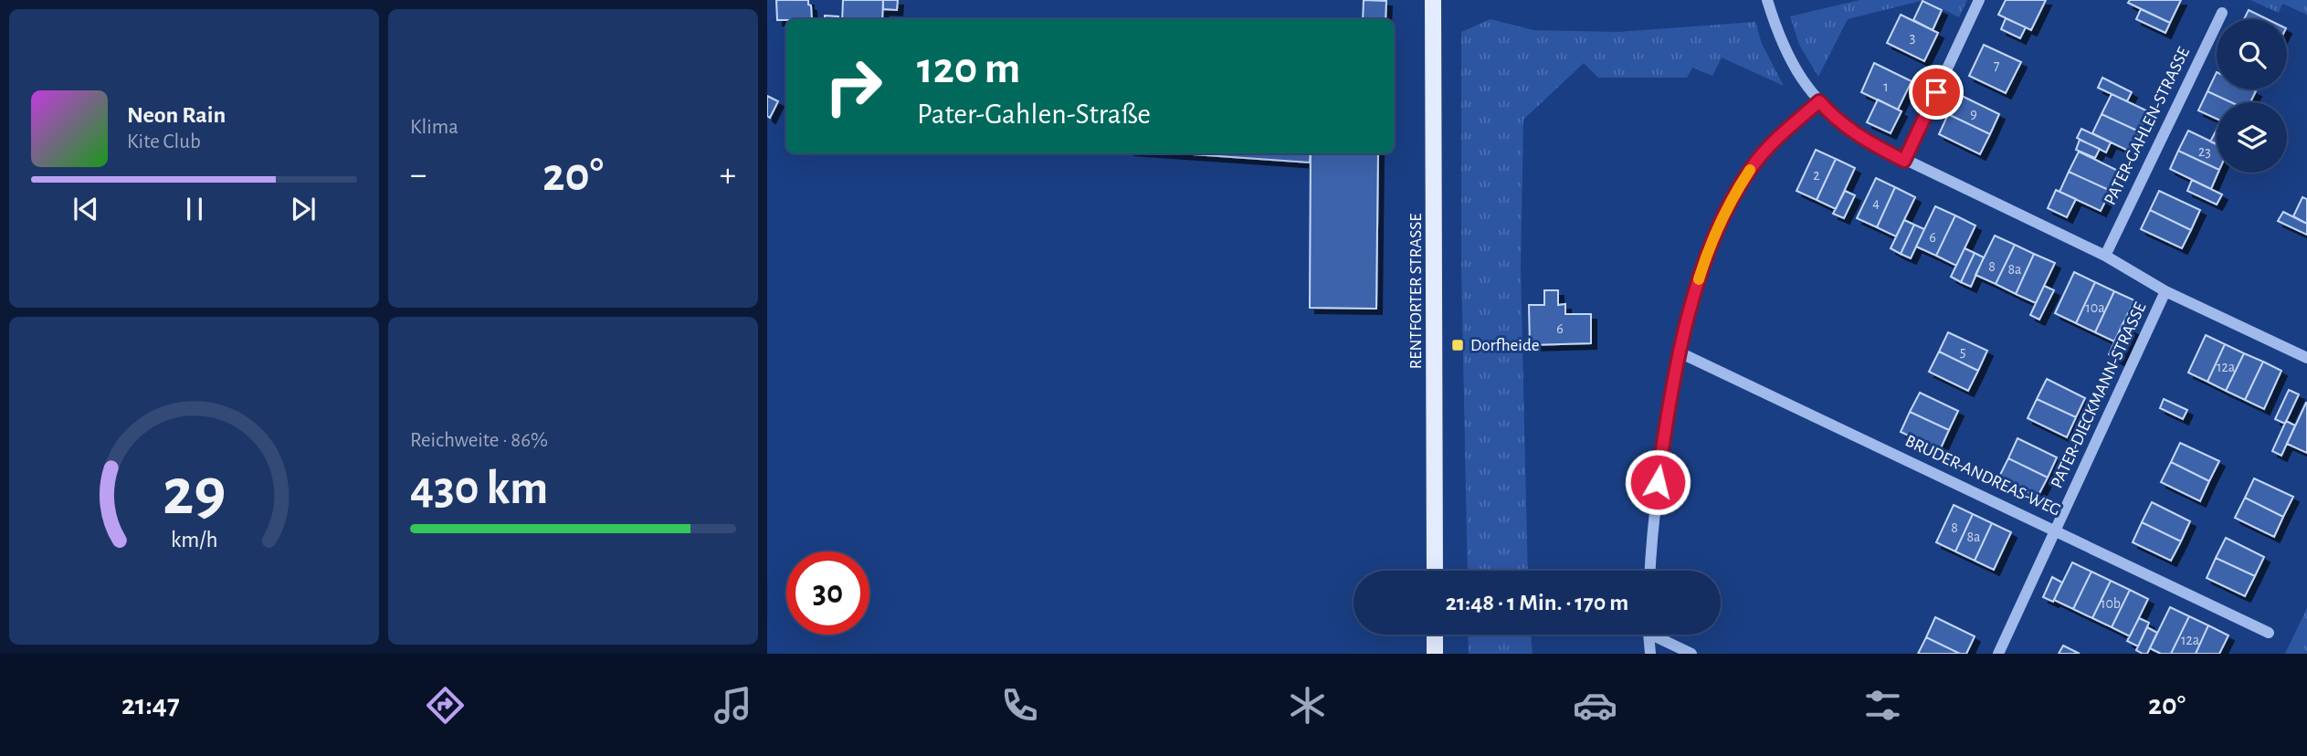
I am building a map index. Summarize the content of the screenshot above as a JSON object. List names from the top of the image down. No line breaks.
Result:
{"streets":{"main road":["RENTFORTER STRASSE"],"street":["PATER-GAHLEN-STRASSE","PATER-DIECKMANN-STRASSE","BRUDER-ANDREAS-WEG"]},"crossings":[["PATER-DIECKMANN-STRASSE","BRUDER-ANDREAS-WEG"]],"places":{"transit":["Dorfheide"]},"house_numbers":["3","7","1","9","23","2","4","6","8","8a","10a","6","5","12a","8","8a","10b","12a"],"page":{"tile":["Klima",["Reichweite · 86%","430 km"]],"turn":["120 m","Pater-Gahlen-Straße"],"song":["Neon Rain","Kite Club"],"heat":["−","20°","+"],"limit":"30","trip":"21:48 · 1 Min. · 170 m","tabs":["21:47","20°"],"gauge":["29","km/h"]}}
